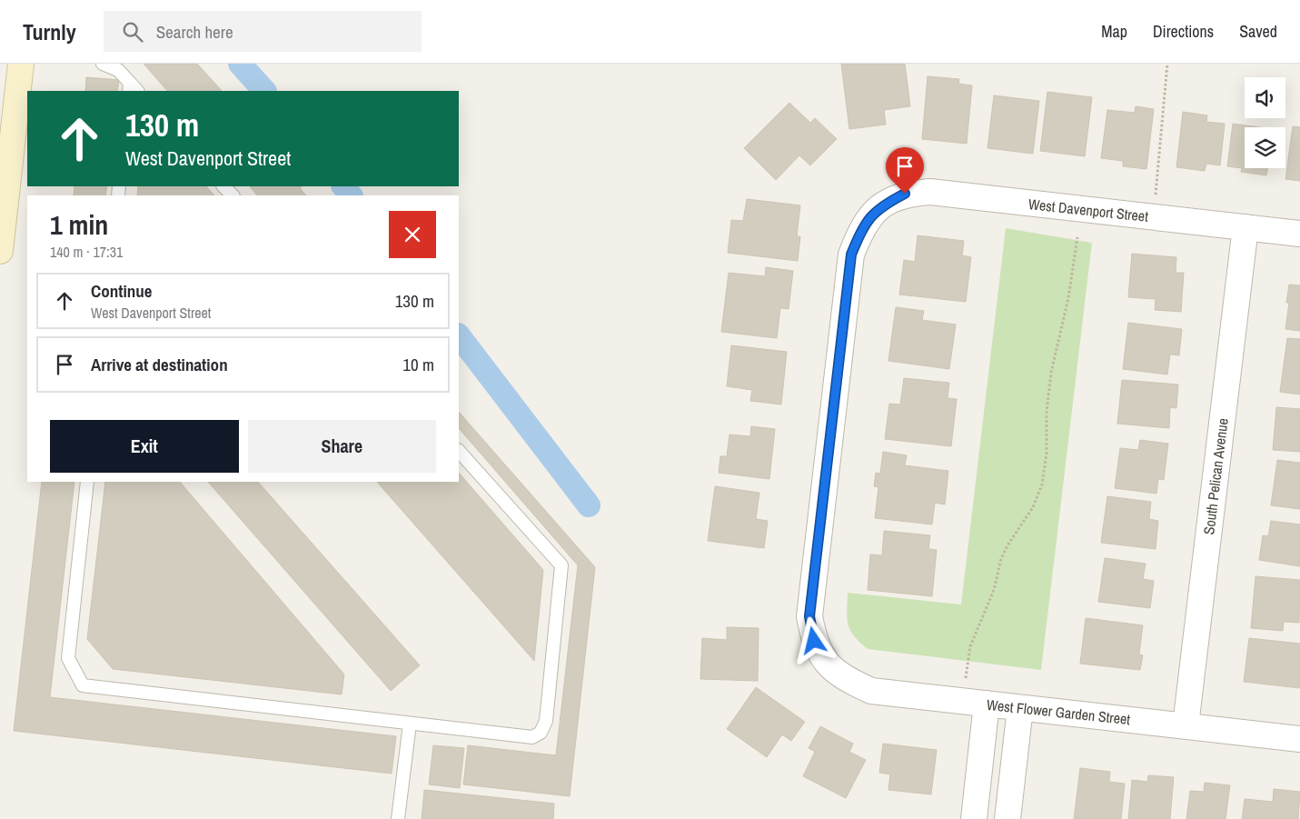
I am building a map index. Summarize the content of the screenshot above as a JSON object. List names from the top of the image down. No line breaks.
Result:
{"streets":{"street":["West Davenport Street","South Pelican Avenue","West Flower Garden Street"]},"crossings":[["West Davenport Street","South Pelican Avenue"],["West Davenport Street","West Flower Garden Street"],["South Pelican Avenue","West Flower Garden Street"]],"page":{"header":"Turnly","search":"Search here","nav":["Map","Directions","Saved"],"turn":["130 m","West Davenport Street"],"heading":["1 min","140 m · 17:31"],"list":[{"name":"Continue","note":"West Davenport Street","value":"130 m"},{"name":"Arrive at destination","value":"10 m"}],"buttons":["Exit","Share"]}}
